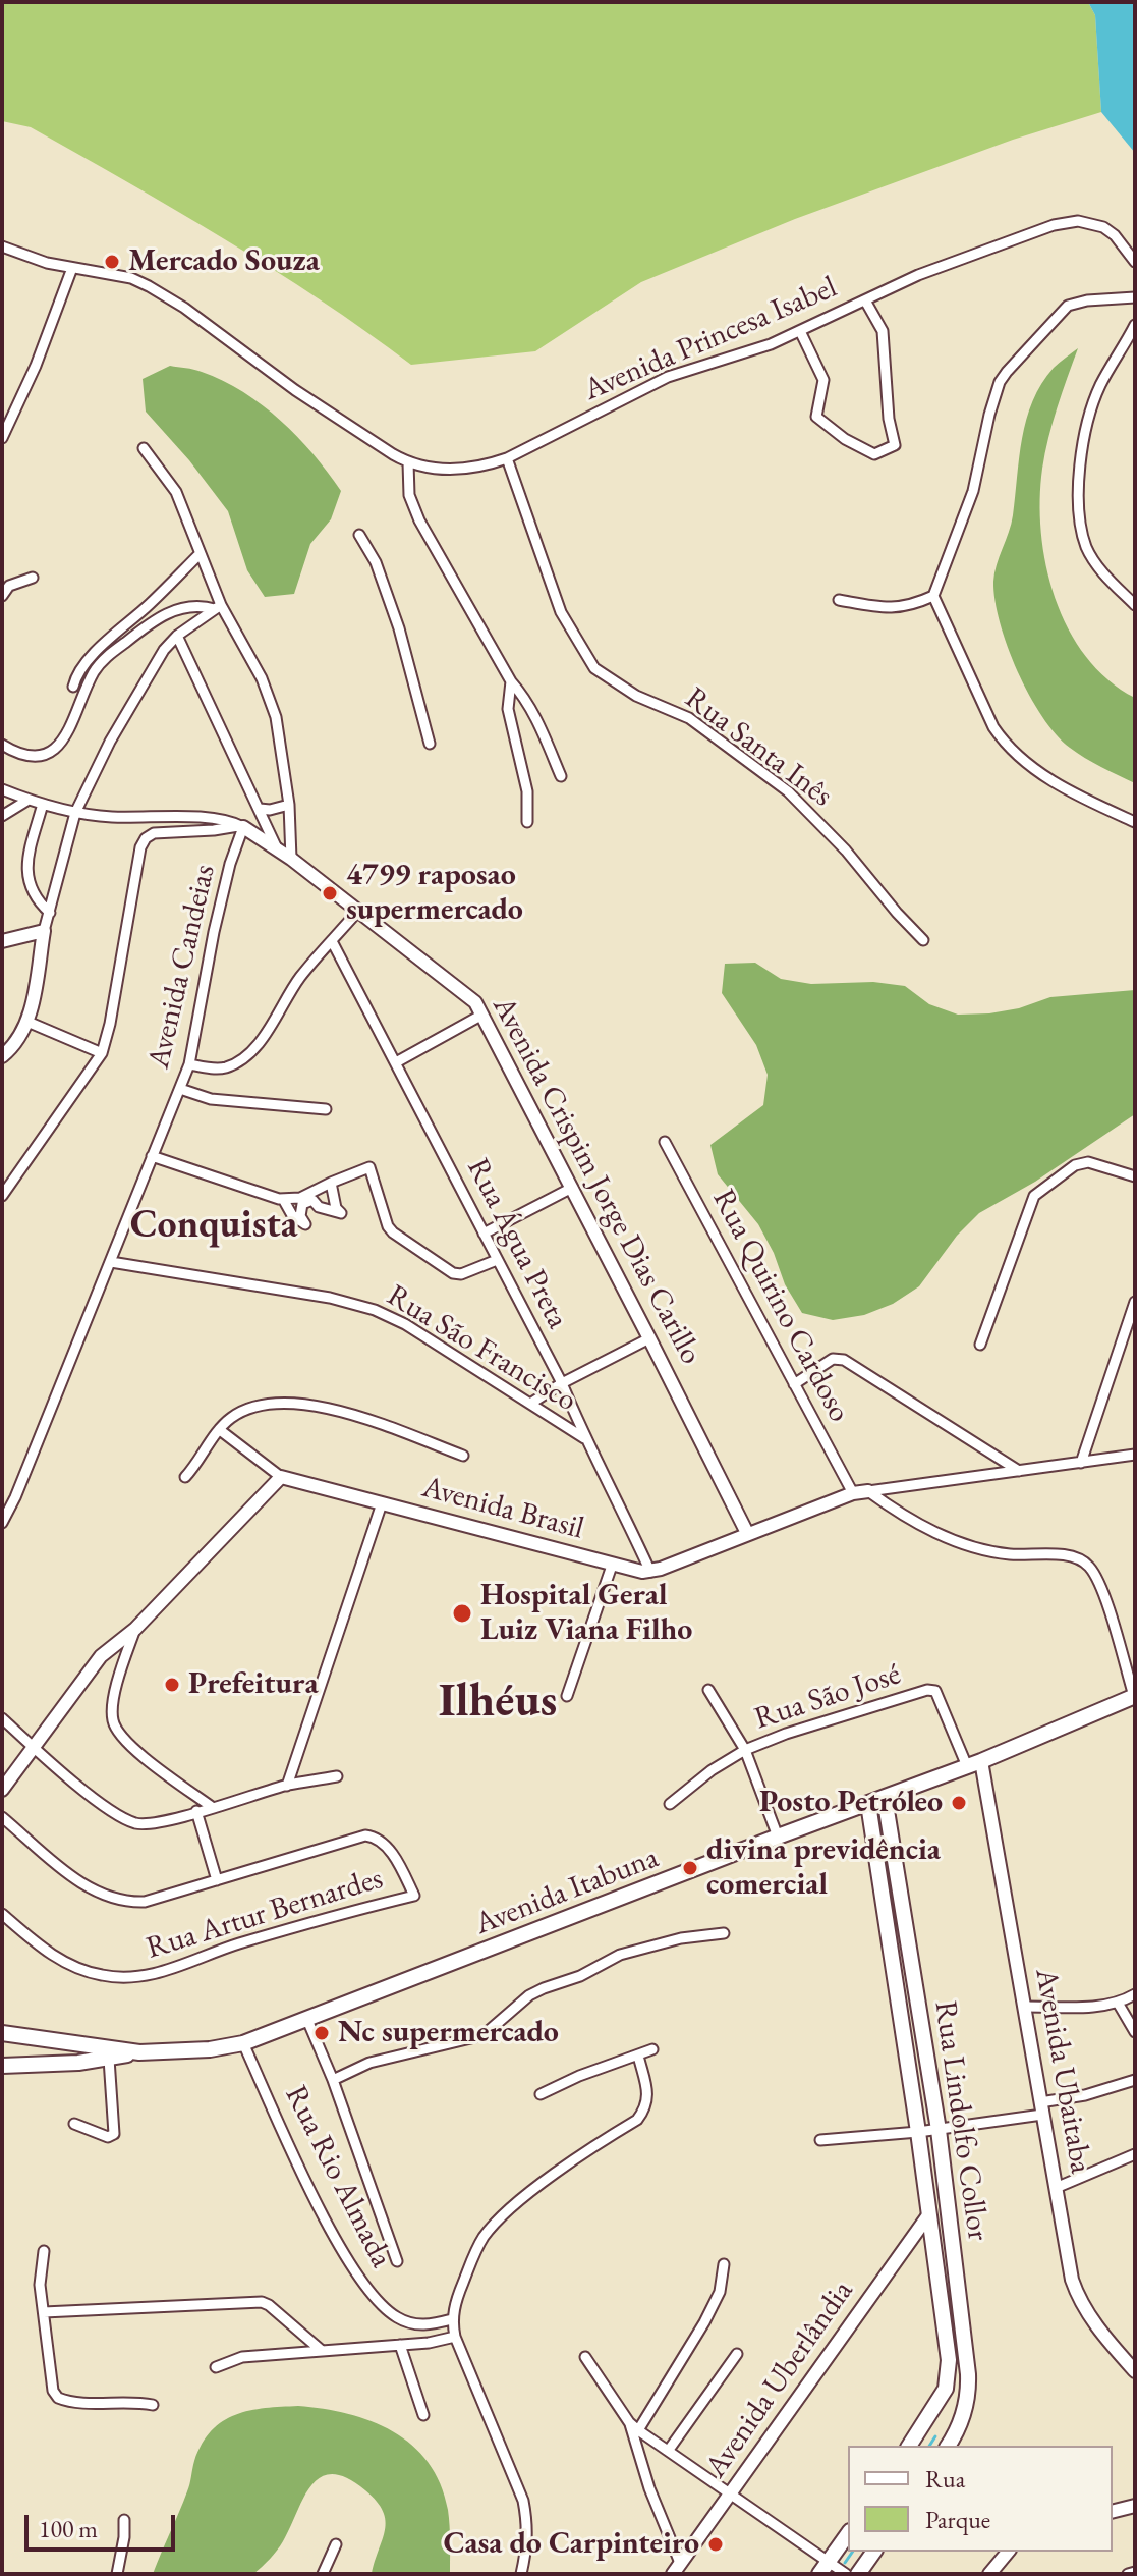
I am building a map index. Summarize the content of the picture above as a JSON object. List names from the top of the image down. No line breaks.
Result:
{"streets":{"main road":["Avenida Itabuna","Rua Lindolfo Collor"],"street":["Avenida Princesa Isabel","Rua Santa Inês","Avenida Candeias","Avenida Crispim Jorge Dias Carillo","Rua Água Preta","Rua Quirino Cardoso","Rua São Francisco","Avenida Brasil","Rua São José","Rua Artur Bernardes","Avenida Ubaitaba","Rua Rio Almada","Avenida Uberlândia"]},"crossings":[["Avenida Princesa Isabel","Rua Santa Inês"],["Avenida Candeias","Avenida Crispim Jorge Dias Carillo"],["Avenida Candeias","Rua São Francisco"],["Rua Água Preta","Rua São Francisco"],["Rua Água Preta","Avenida Brasil"],["Rua São José","Avenida Itabuna"],["Rua São José","Avenida Ubaitaba"],["Avenida Itabuna","Avenida Ubaitaba"],["Avenida Itabuna","Rua Lindolfo Collor"],["Avenida Itabuna","Rua Rio Almada"],["Rua Lindolfo Collor","Avenida Uberlândia"]],"districts":["Conquista","Ilhéus"],"places":["Mercado Souza","4799 raposao supermercado","Hospital Geral Luiz Viana Filho","Prefeitura","Posto Petróleo","divina previdência comercial","Nc supermercado","Casa do Carpinteiro"],"legend":["Rua","Parque"],"scale_bar":"100 m"}
